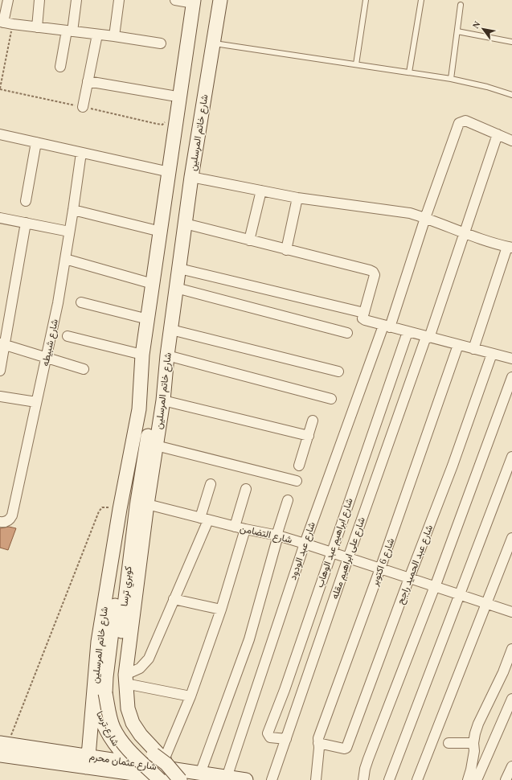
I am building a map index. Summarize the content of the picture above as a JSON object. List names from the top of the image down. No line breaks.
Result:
{"streets":{"main road":["شارع خاتم المرسلين","كوبري ترسا","شارع ترسا","شارع عثمان محرم"],"street":["شارع شبيطه","شارع التضامن","شارع ابراهيم عبد الوهاب","شارع عبد الودود","شارع على ابراهيم مقله","شارع 6 اكتوبر","شارع عبد الحميد راجح"]},"crossings":[["شارع خاتم المرسلين","شارع التضامن"],["شارع خاتم المرسلين","كوبري ترسا"],["شارع خاتم المرسلين","شارع ترسا"],["شارع خاتم المرسلين","شارع عثمان محرم"],["شارع التضامن","شارع ابراهيم عبد الوهاب"],["شارع التضامن","شارع عبد الودود"],["شارع التضامن","شارع على ابراهيم مقله"],["شارع التضامن","شارع 6 اكتوبر"],["شارع التضامن","شارع عبد الحميد راجح"],["شارع ابراهيم عبد الوهاب","شارع على ابراهيم مقله"],["شارع عبد الودود","شارع على ابراهيم مقله"],["شارع عبد الودود","شارع عثمان محرم"],["شارع 6 اكتوبر","شارع عبد الحميد راجح"],["كوبري ترسا","شارع عثمان محرم"],["شارع ترسا","شارع عثمان محرم"]],"north":"top left"}
